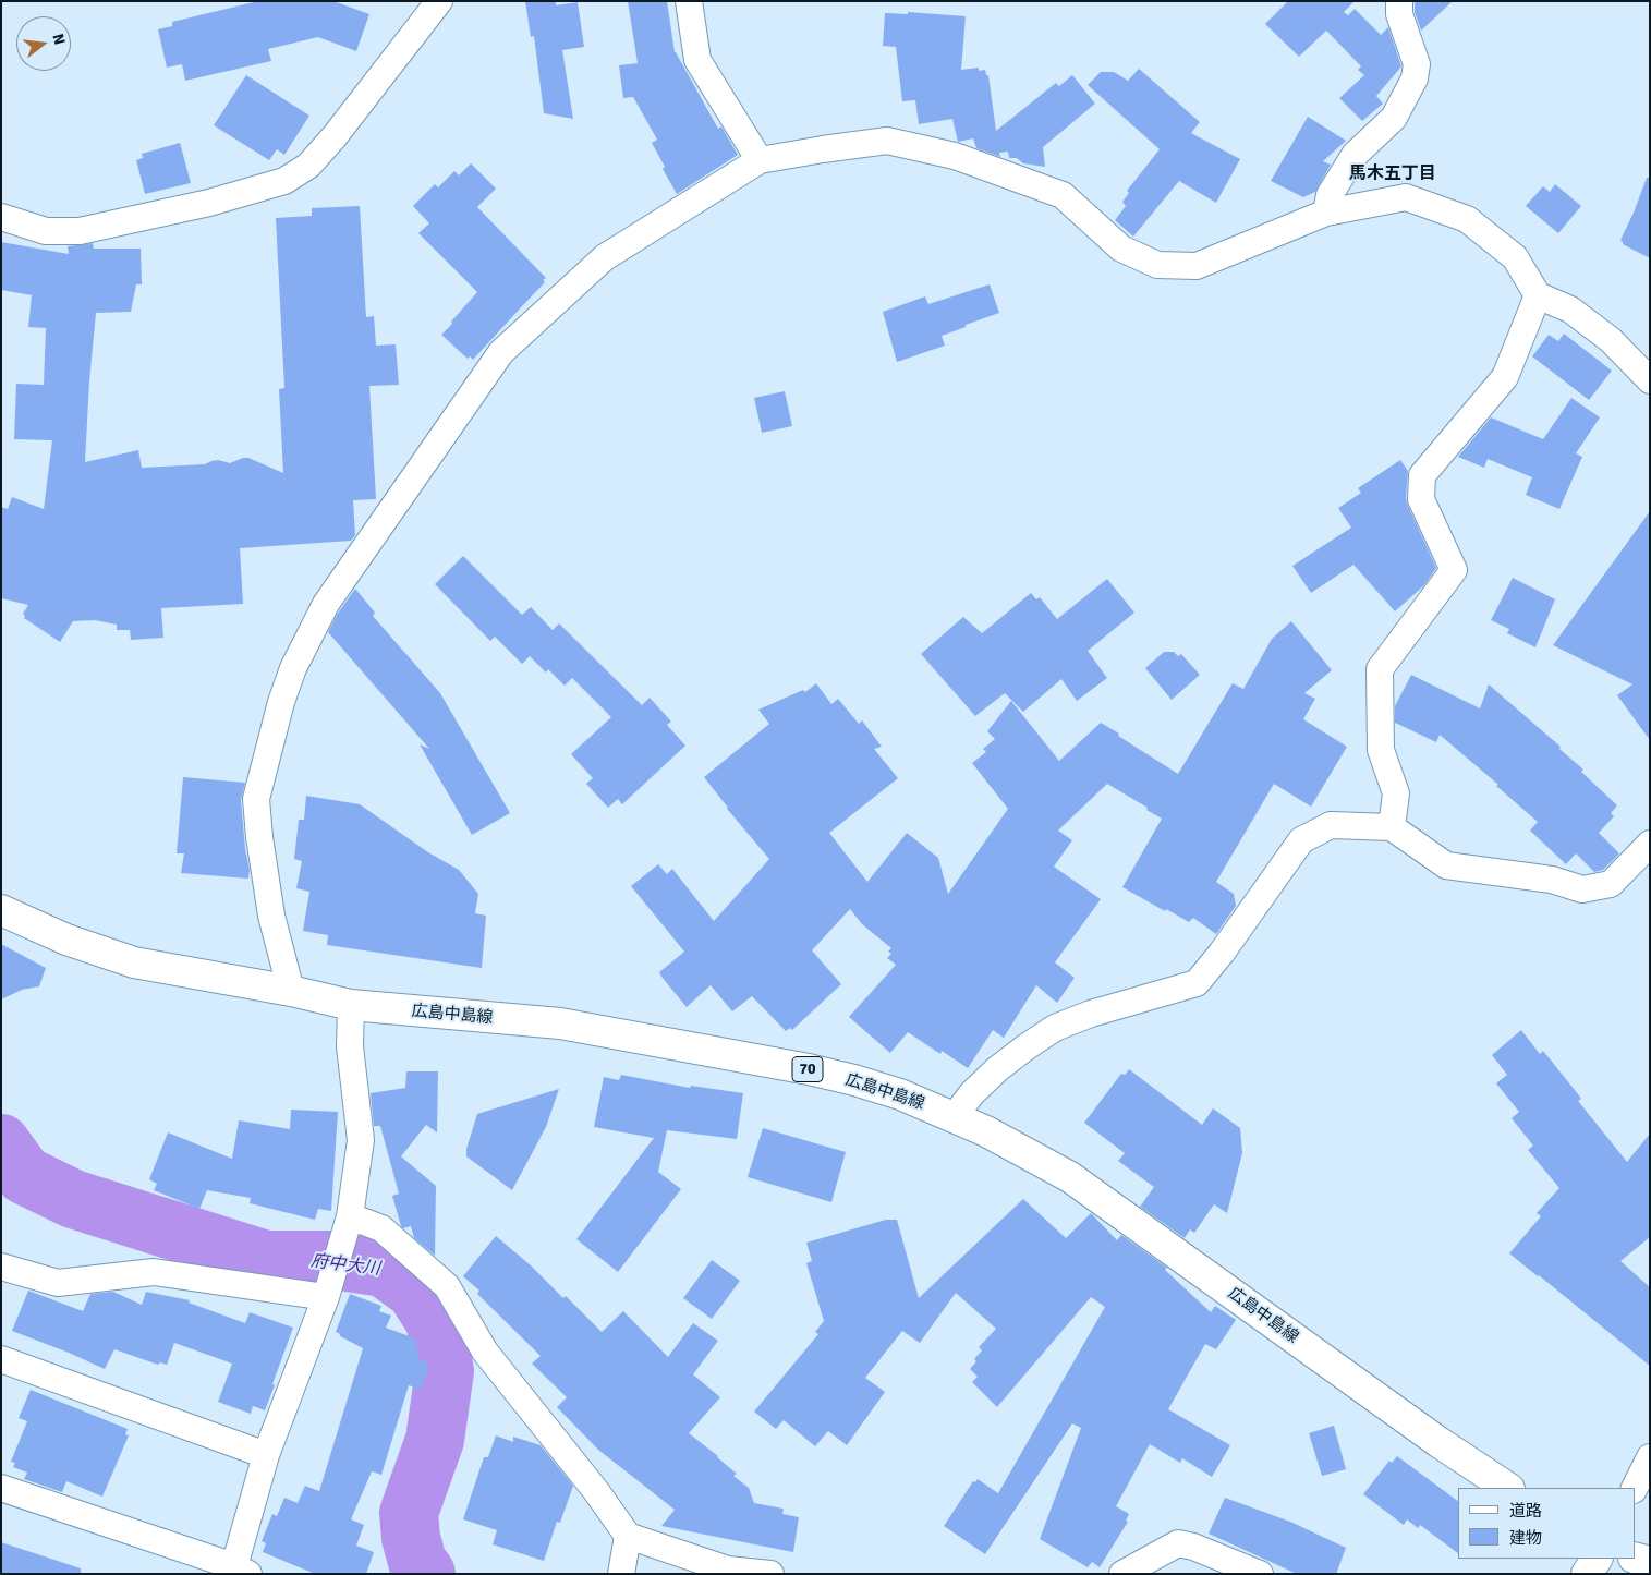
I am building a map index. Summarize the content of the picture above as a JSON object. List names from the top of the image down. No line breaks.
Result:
{"streets":{"main road":["広島中島線","70"]},"districts":["馬木五丁目"],"water":["府中大川"],"legend":["道路","建物"],"north":"right"}
